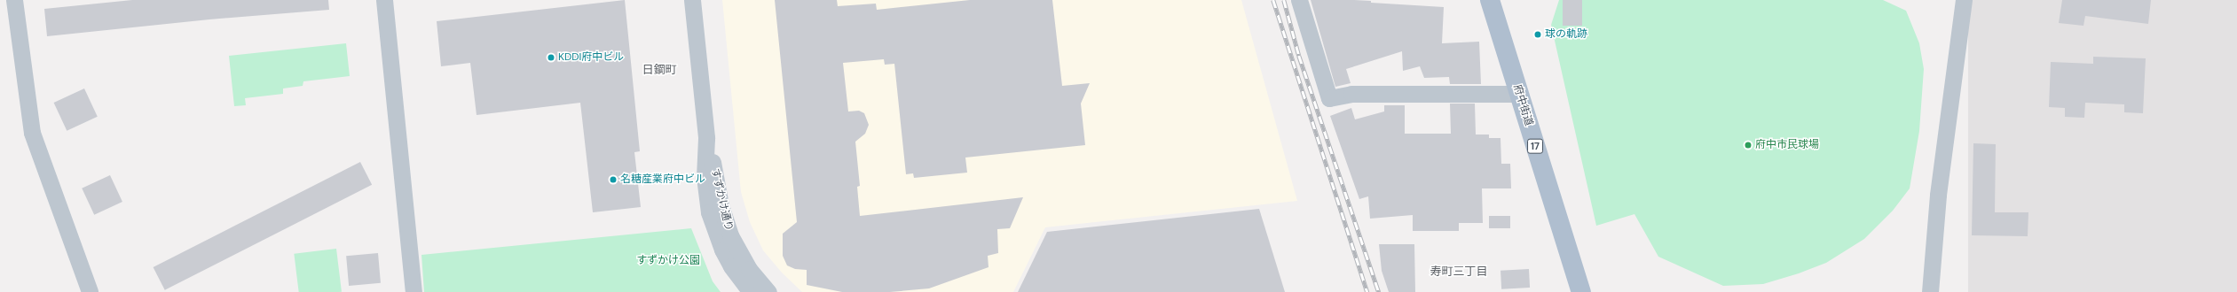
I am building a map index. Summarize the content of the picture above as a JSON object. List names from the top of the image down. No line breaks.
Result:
{"streets":{"main road":["府中街道","17"],"street":["すずかけ通り"]},"districts":["日鋼町","寿町三丁目"],"parks":["すずかけ公園"],"places":["球の軌跡","KDDI府中ビル","府中市民球場","名糖産業府中ビル"]}
